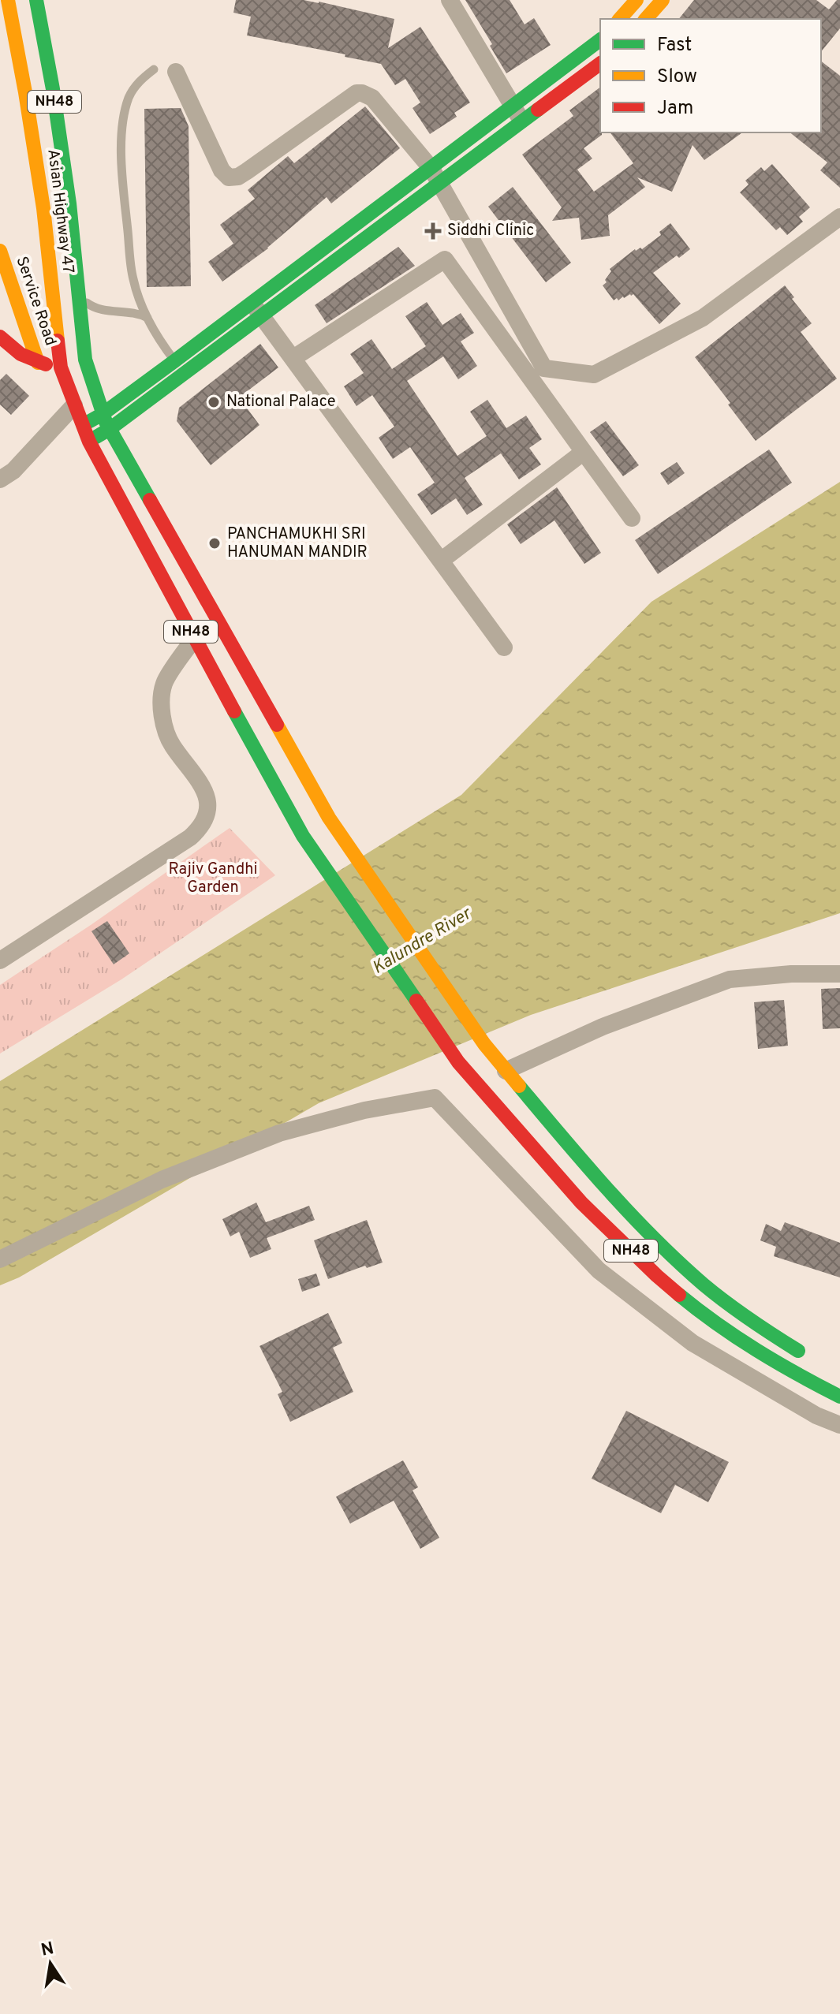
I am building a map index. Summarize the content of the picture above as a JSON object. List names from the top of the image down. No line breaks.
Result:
{"streets":{"main road":["NH48","Asian Highway 47","Service Road"]},"crossings":[["NH48","Asian Highway 47"]],"water":["Kalundre River"],"parks":["Rajiv Gandhi Garden"],"places":{"health":["Siddhi Clinic"],"other":["National Palace","PANCHAMUKHI SRI HANUMAN MANDIR"]},"legend":["Fast","Slow","Jam"],"north":"top"}
